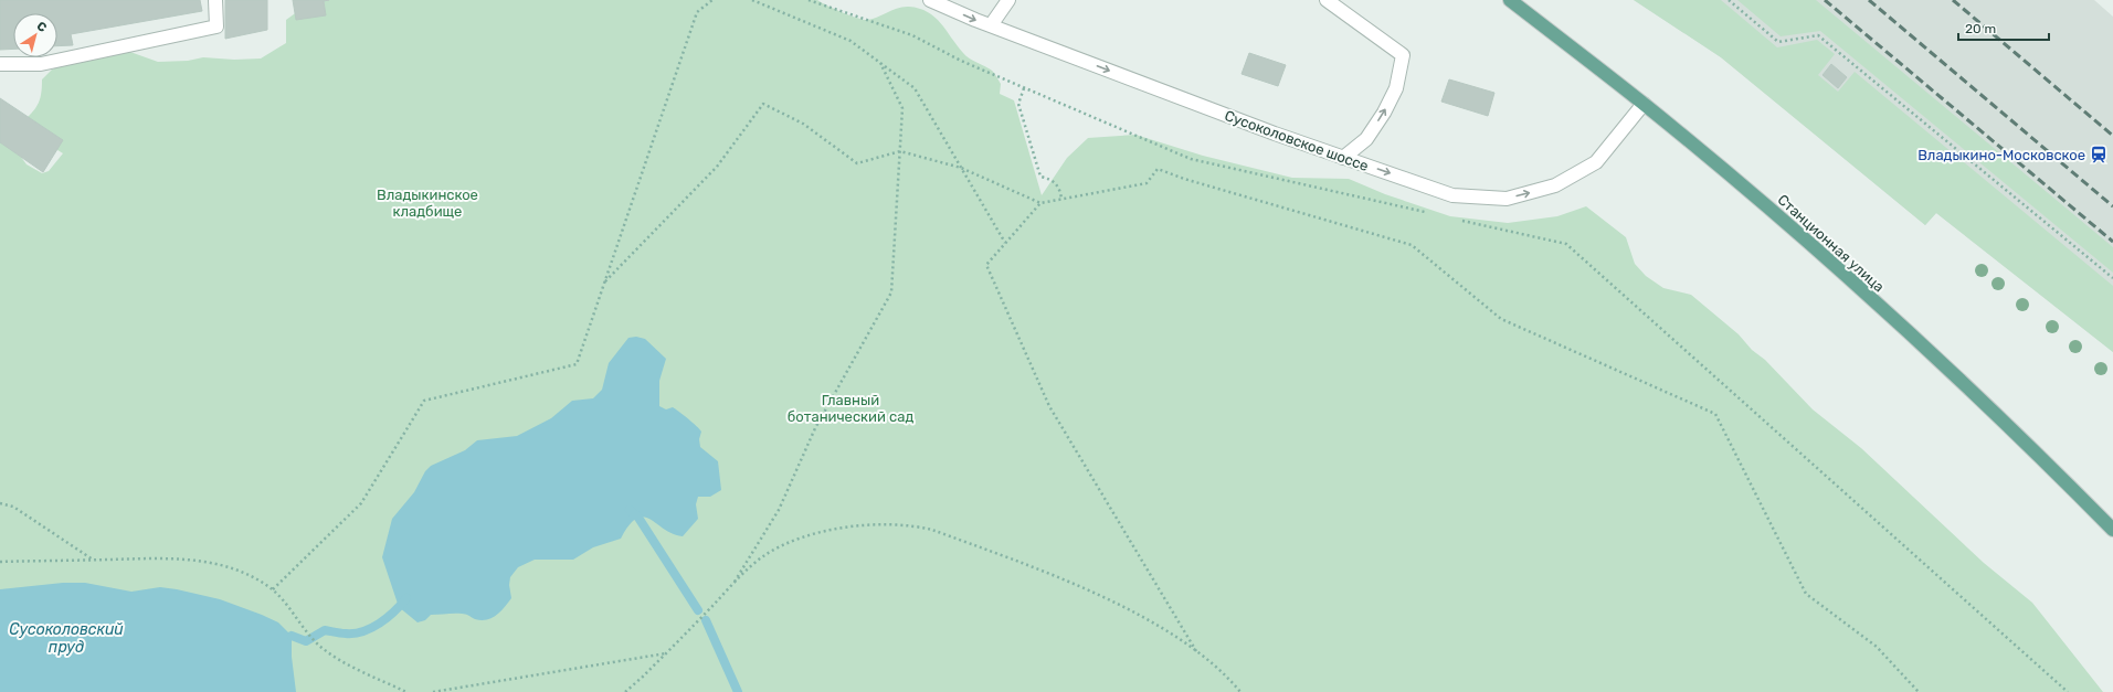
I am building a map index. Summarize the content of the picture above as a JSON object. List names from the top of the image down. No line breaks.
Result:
{"streets":{"main road":["Станционная улица"],"street":["Сусоколовское шоссе"]},"crossings":[["Сусоколовское шоссе","Станционная улица"]],"one_way":["Сусоколовское шоссе"],"water":["Сусоколовский пруд"],"parks":["Владыкинское кладбище","Главный ботанический сад"],"places":{"station":["Владыкино-Московское"]},"scale_bar":"20 m","north":"top right"}
